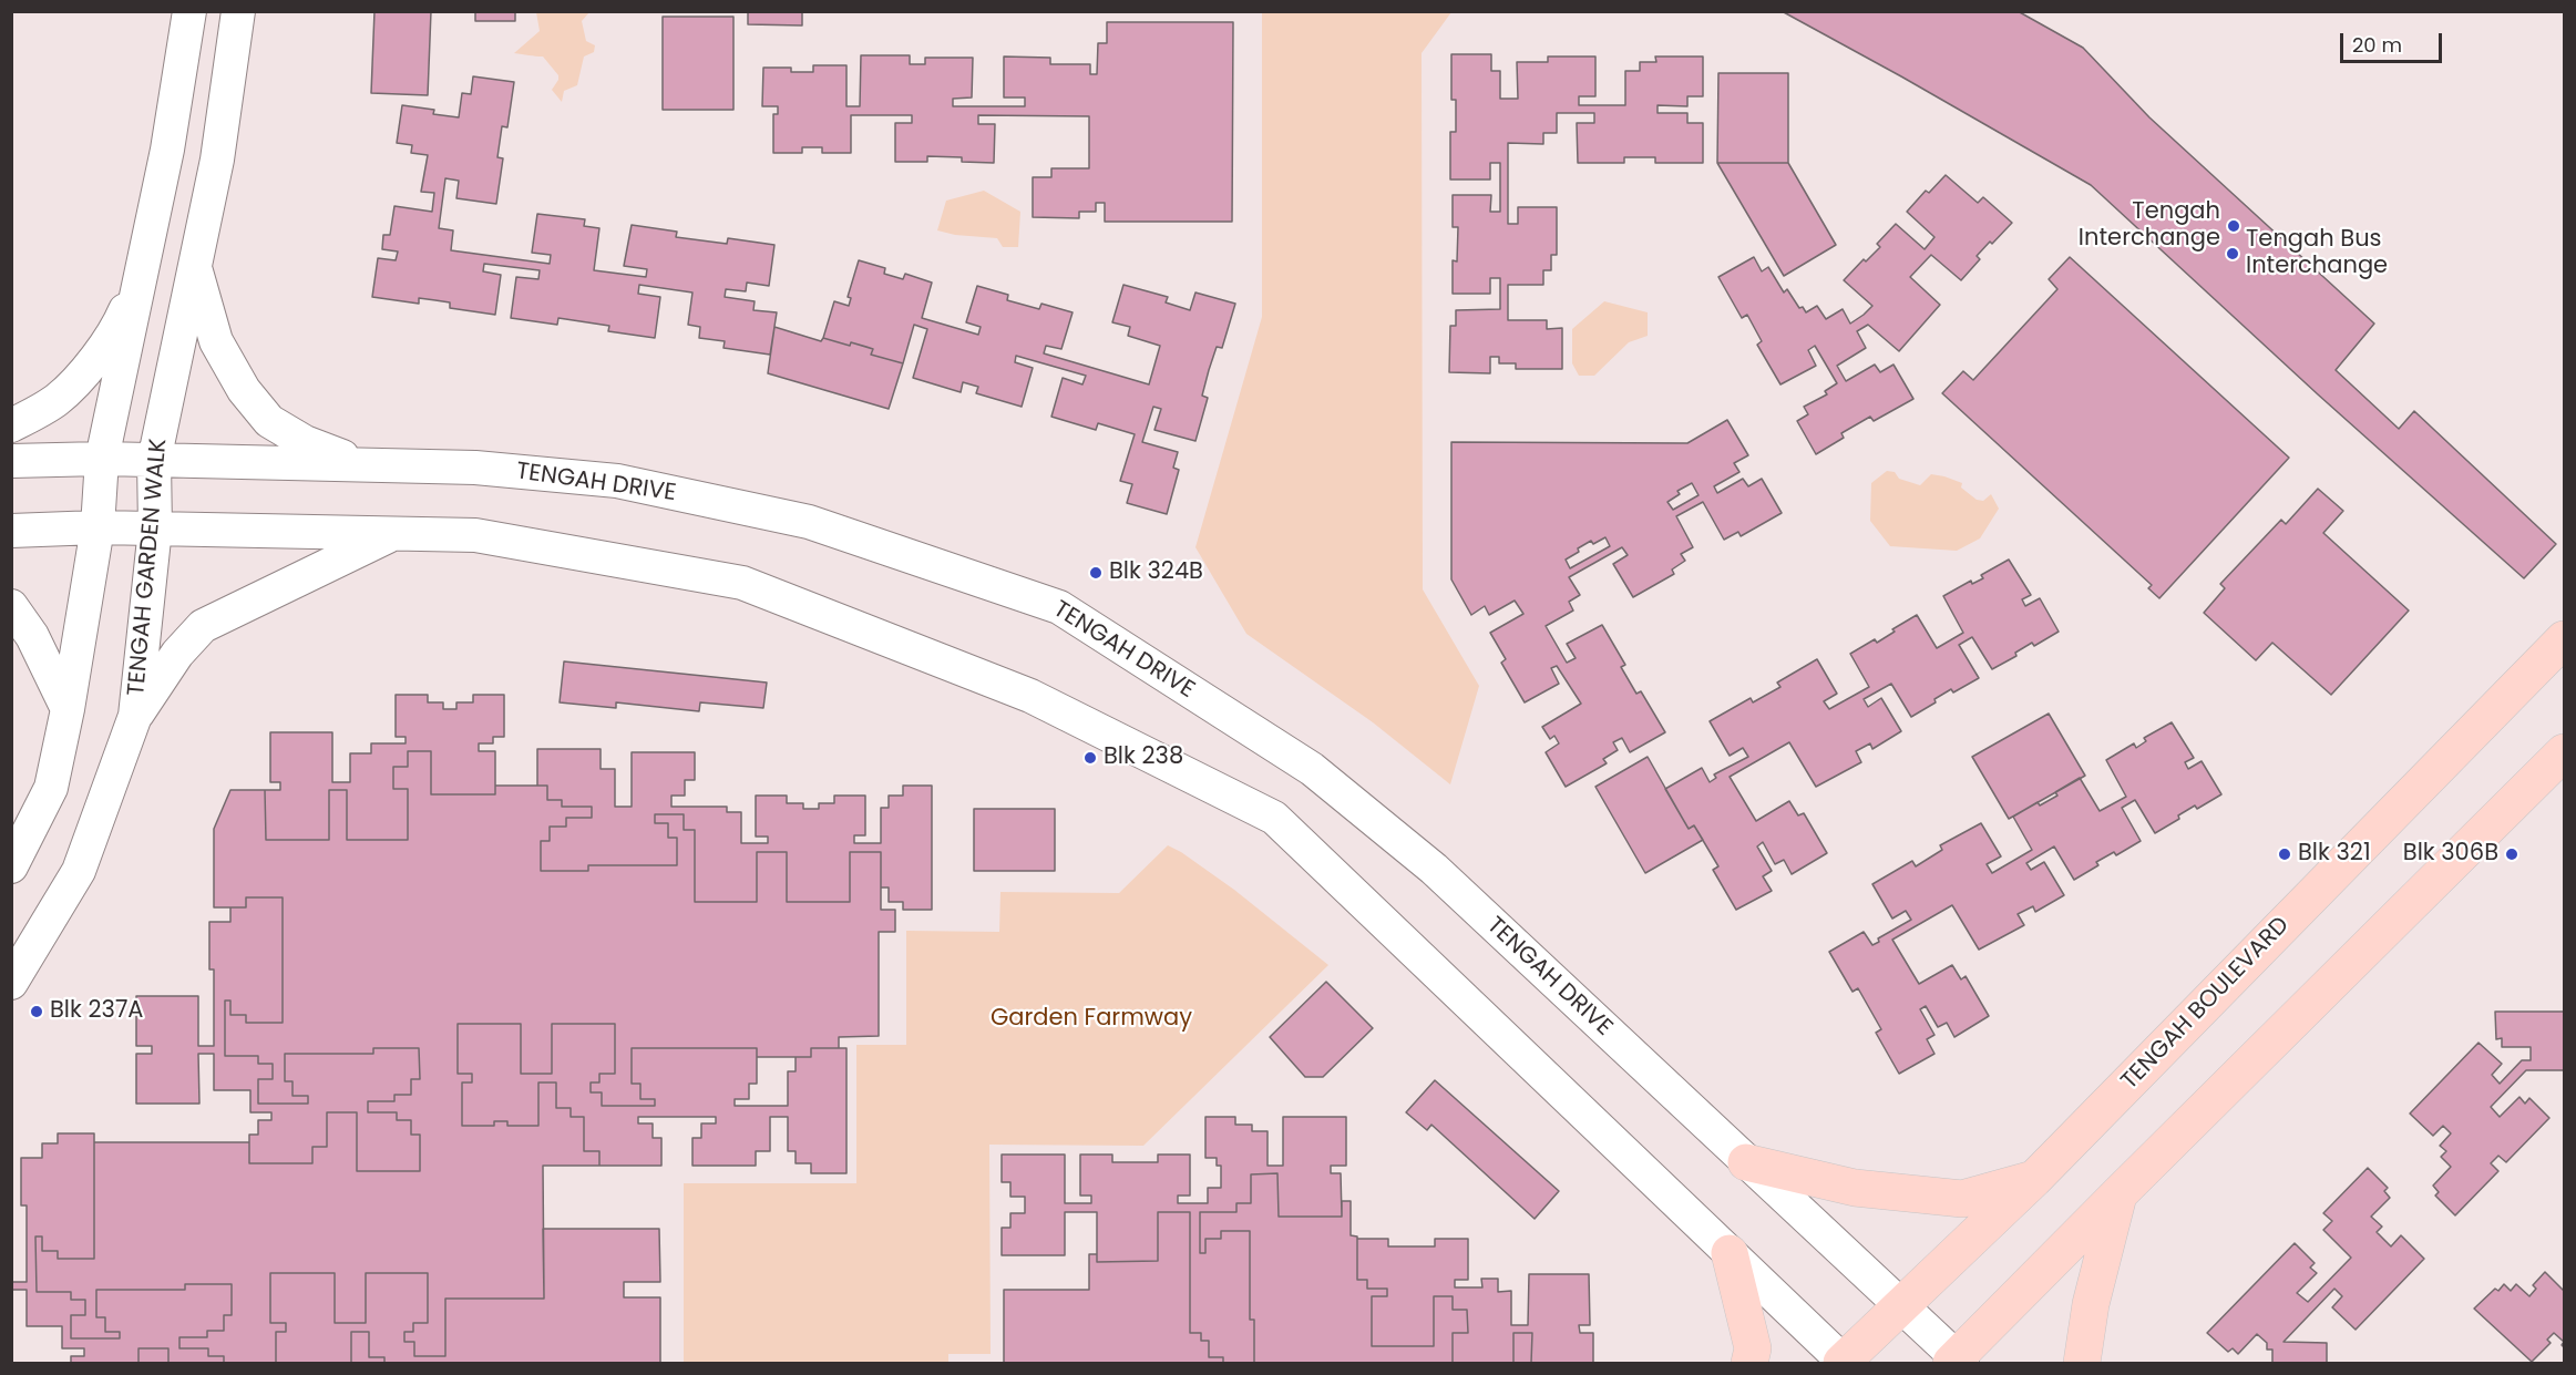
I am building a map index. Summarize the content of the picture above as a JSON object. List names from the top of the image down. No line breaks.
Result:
{"streets":{"main road":["TENGAH BOULEVARD"],"street":["TENGAH DRIVE","TENGAH GARDEN WALK"]},"crossings":[["TENGAH DRIVE","TENGAH GARDEN WALK"],["TENGAH DRIVE","TENGAH BOULEVARD"]],"parks":["Garden Farmway"],"places":["Tengah Interchange","Tengah Bus Interchange","Blk 324B","Blk 238","Blk 321","Blk 306B","Blk 237A"],"scale_bar":"20 m"}
